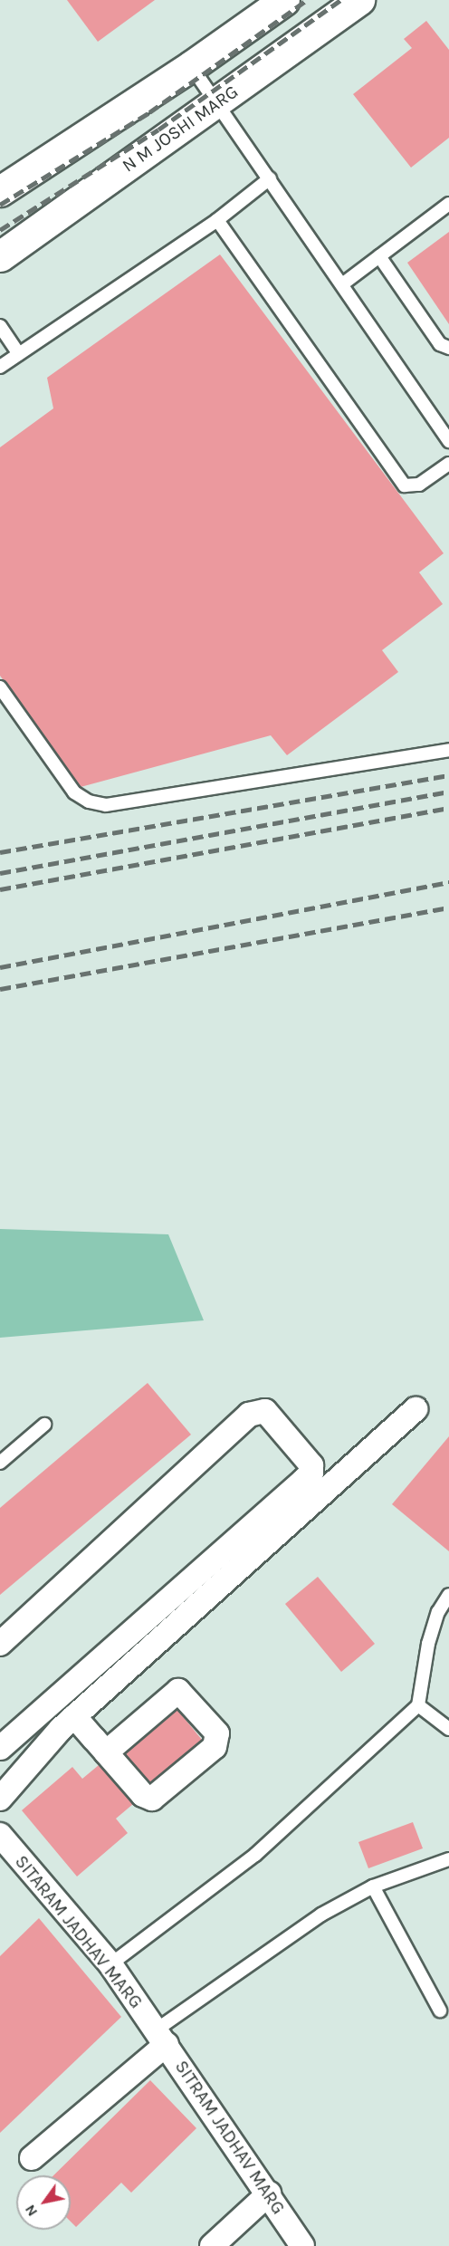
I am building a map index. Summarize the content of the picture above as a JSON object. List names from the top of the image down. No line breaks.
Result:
{"streets":{"main road":["N M JOSHI MARG"],"street":["SITARAM JADHAV MARG","SITRAM JADHAV MARG"]},"crossings":[["SITARAM JADHAV MARG","SITRAM JADHAV MARG"]],"north":"bottom left"}
